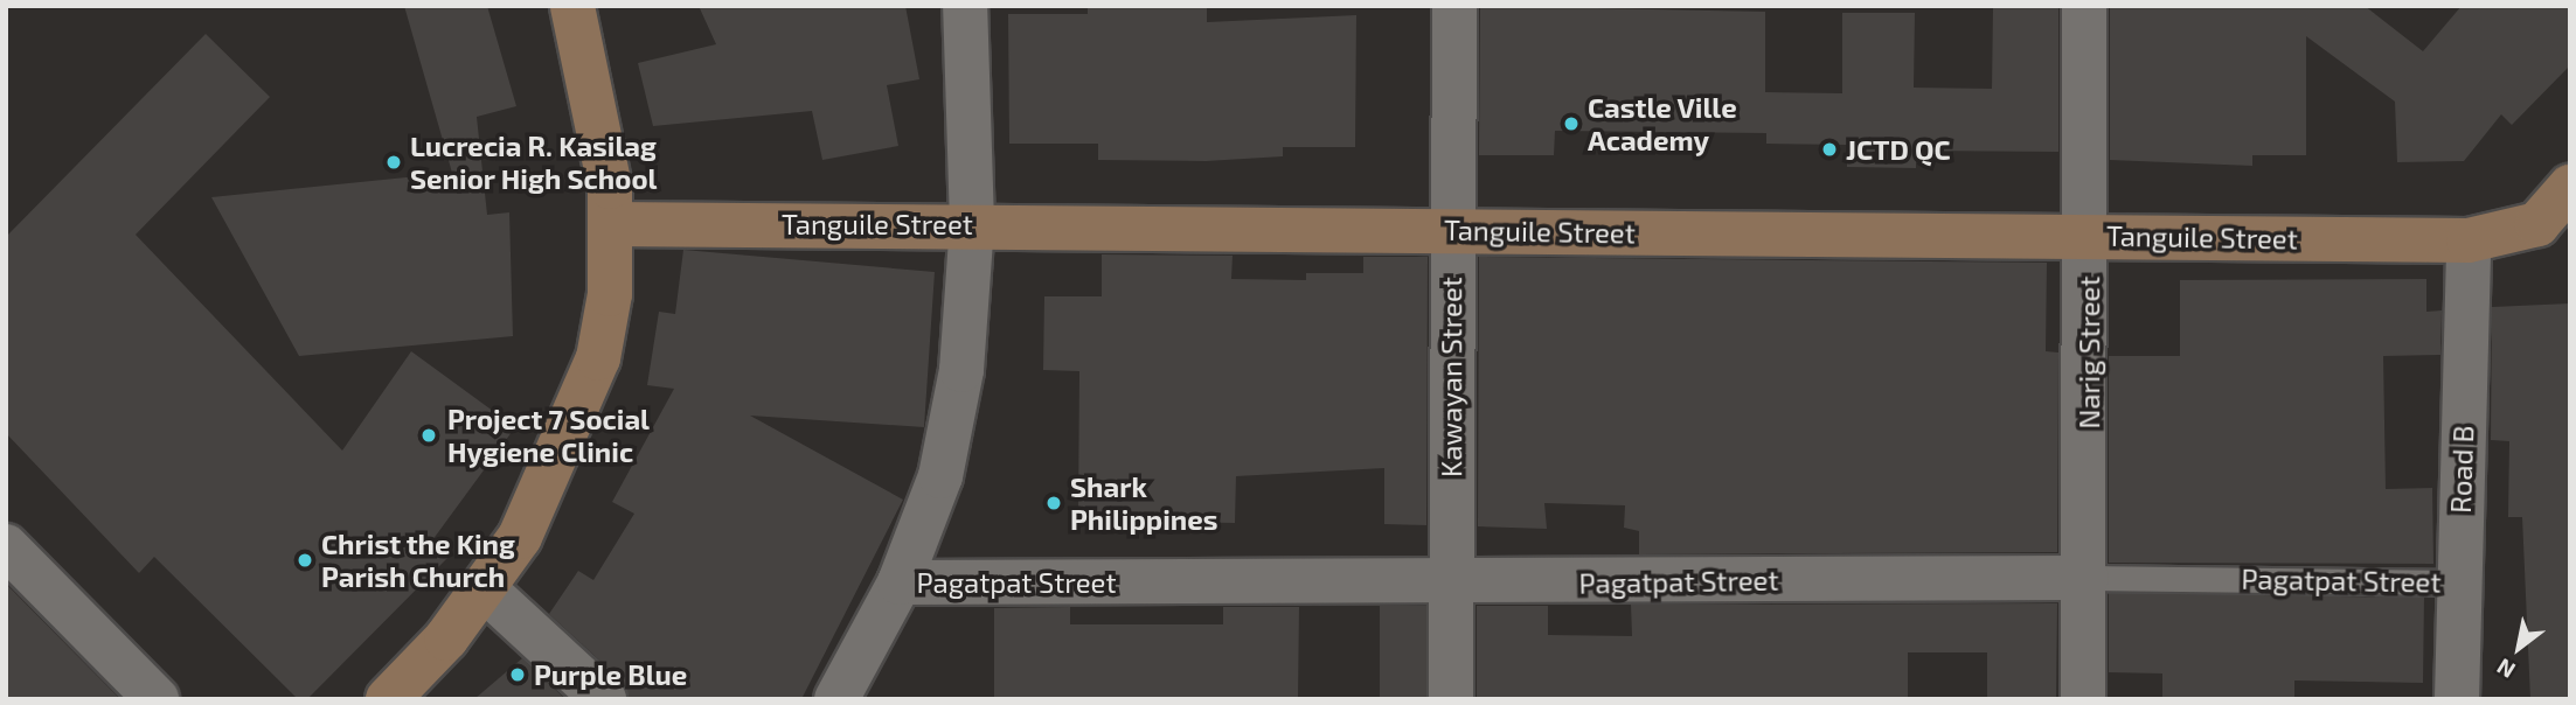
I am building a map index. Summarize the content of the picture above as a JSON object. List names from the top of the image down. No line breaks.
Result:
{"streets":{"street":["Tanguile Street","Narig Street","Kawayan Street","Road B","Pagatpat Street"]},"crossings":[["Tanguile Street","Narig Street"],["Tanguile Street","Kawayan Street"],["Tanguile Street","Road B"],["Narig Street","Pagatpat Street"],["Kawayan Street","Pagatpat Street"],["Road B","Pagatpat Street"]],"places":["Castle Ville Academy","JCTD QC","Lucrecia R. Kasilag Senior High School","Project 7 Social Hygiene Clinic","Shark Philippines","Christ the King Parish Church","Purple Blue"],"north":"bottom left"}
